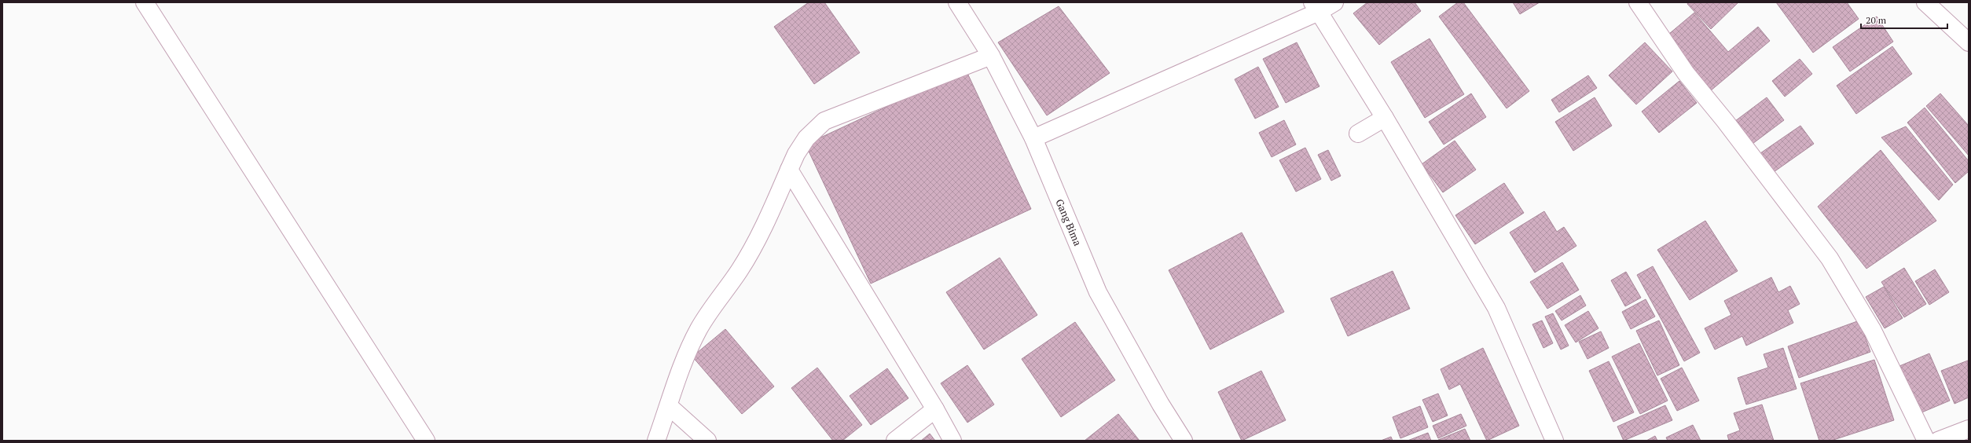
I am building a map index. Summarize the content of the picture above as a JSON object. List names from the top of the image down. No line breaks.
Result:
{"streets":{"street":["Gang Bima"]},"scale_bar":"20 m"}
